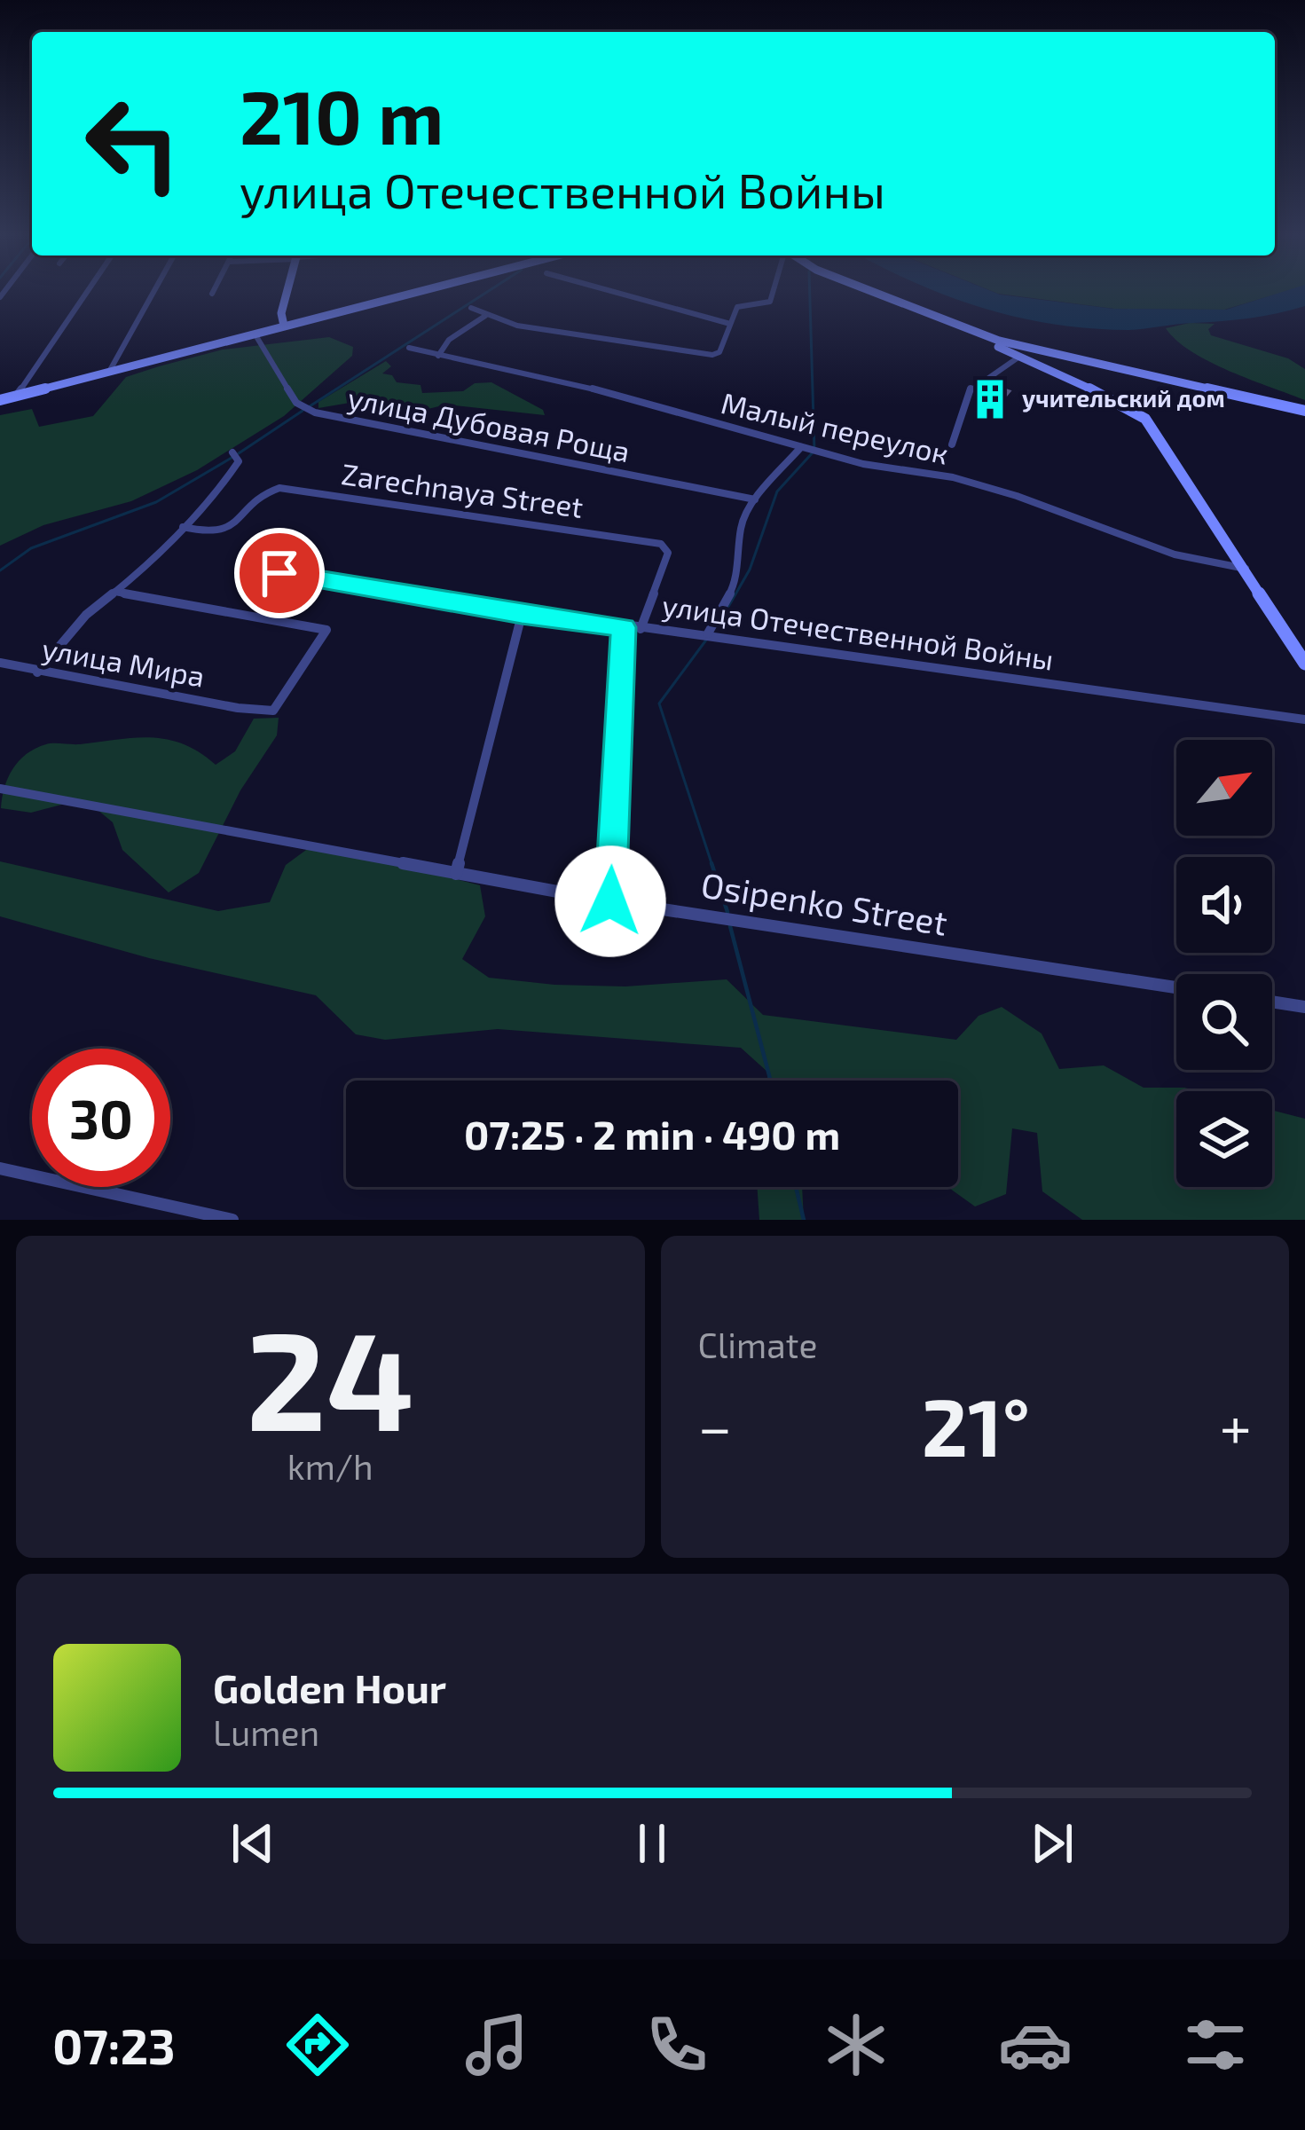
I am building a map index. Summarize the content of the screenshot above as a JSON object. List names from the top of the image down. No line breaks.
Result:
{"streets":{"street":["улица Дубовая Роща","Малый переулок","Zarechnaya Street","улица Отечественной Войны","улица Мира","Osipenko Street"]},"crossings":[["Zarechnaya Street","улица Отечественной Войны"]],"places":{"building":["учительский дом"]},"north":"top right","page":{"turn":["210 m","улица Отечественной Войны"],"limit":"30","trip":"07:25 · 2 min · 490 m","tile":[["24","km/h"],"Climate"],"heat":["−","21°","+"],"song":["Golden Hour","Lumen"],"tabs":"07:23"}}
